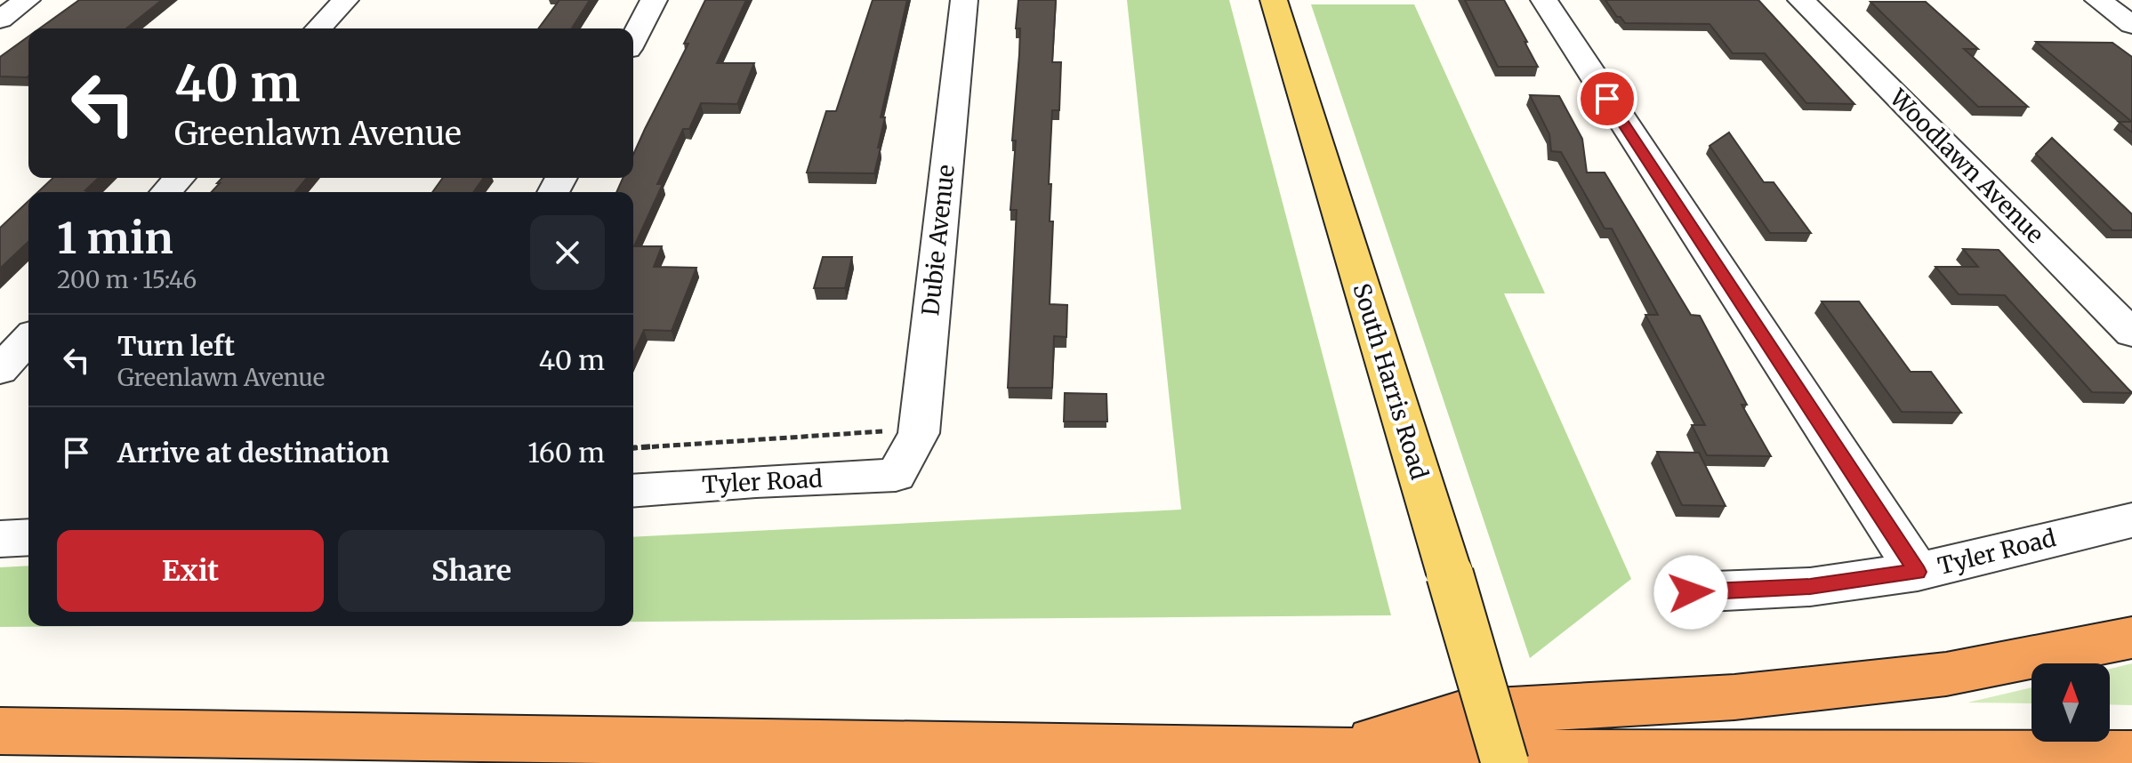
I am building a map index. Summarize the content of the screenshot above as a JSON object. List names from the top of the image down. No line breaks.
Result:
{"streets":{"main road":["South Harris Road"],"street":["Woodlawn Avenue","Dubie Avenue","Tyler Road"]},"crossings":[["Dubie Avenue","Tyler Road"]],"north":"top","page":{"turn":["40 m","Greenlawn Avenue"],"heading":["1 min","200 m · 15:46"],"list":[{"name":"Turn left","note":"Greenlawn Avenue","value":"40 m"},{"name":"Arrive at destination","value":"160 m"}],"buttons":["Exit","Share"]}}
